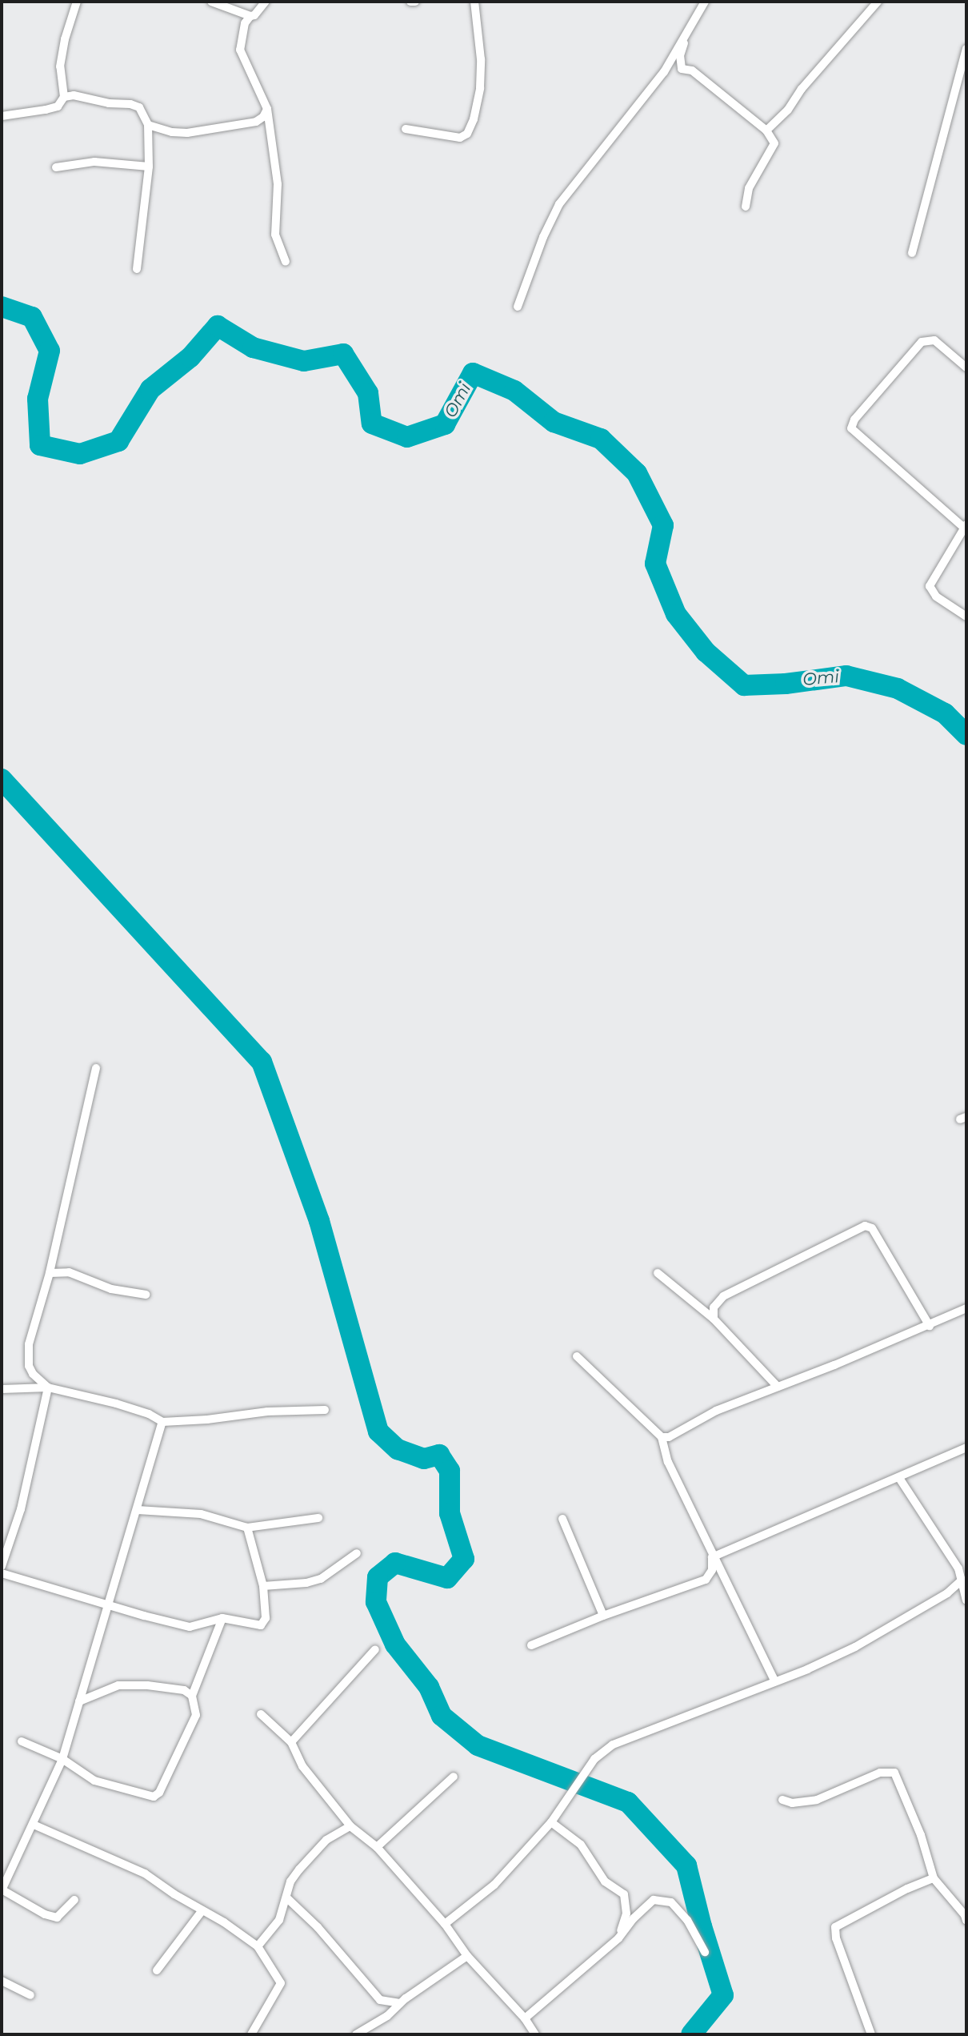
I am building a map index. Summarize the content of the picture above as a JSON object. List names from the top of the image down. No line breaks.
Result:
{"water":["Omi"]}
